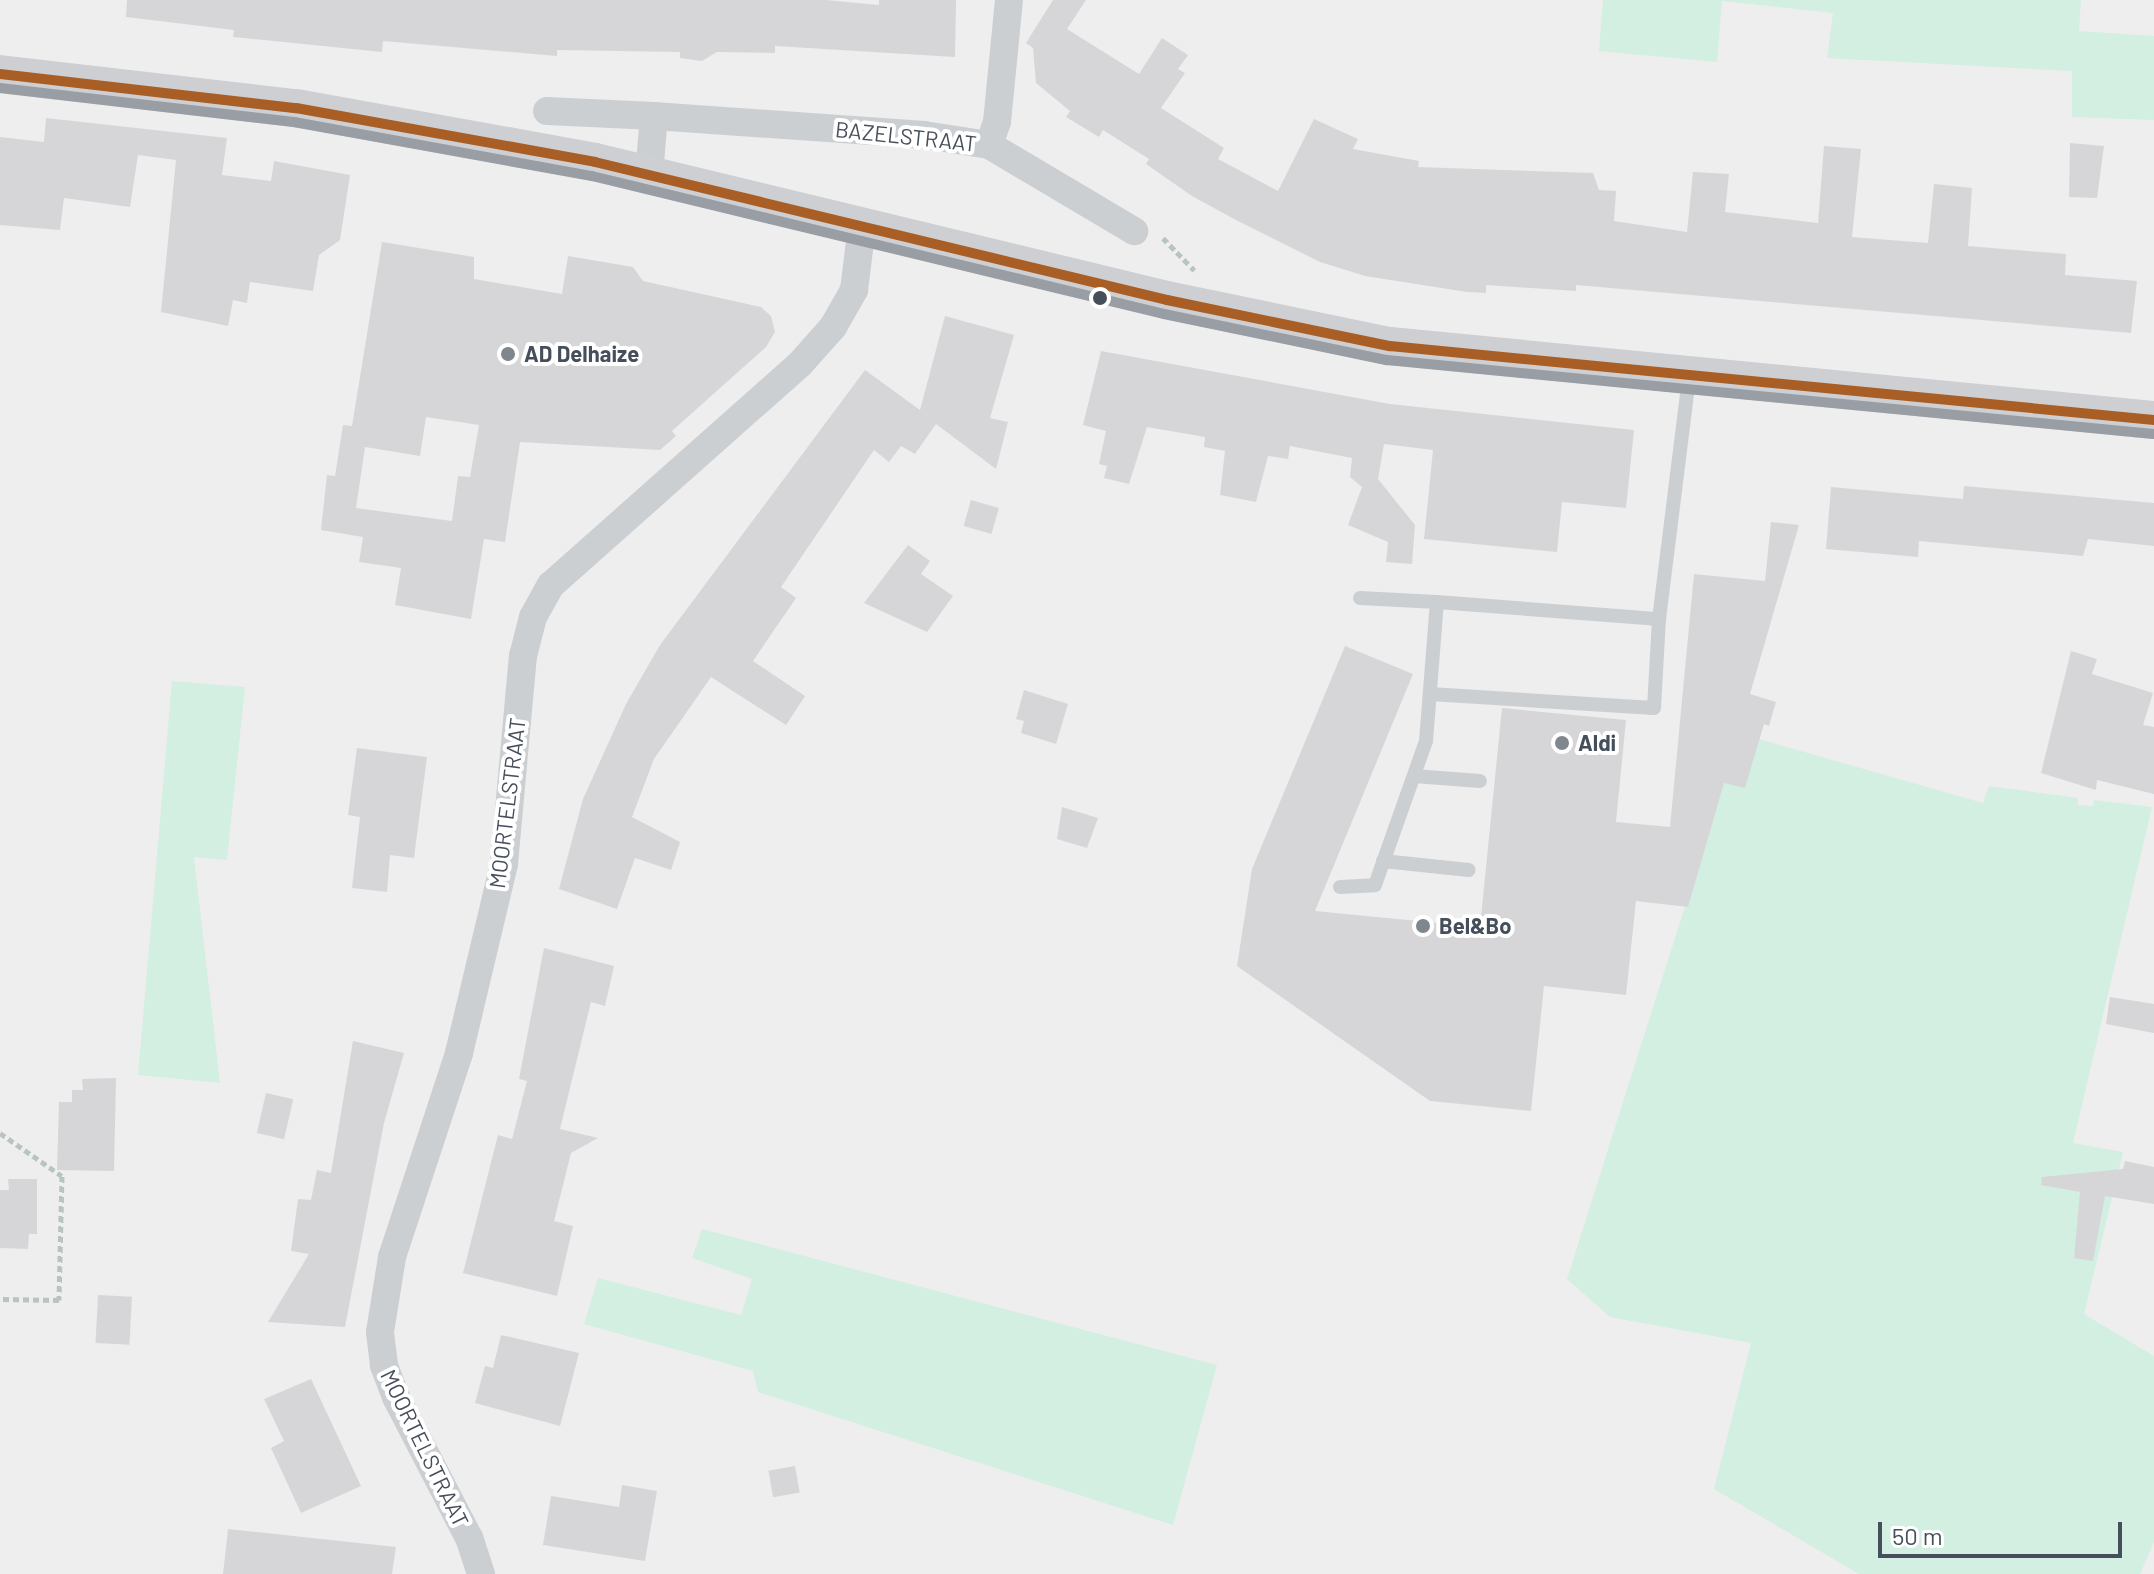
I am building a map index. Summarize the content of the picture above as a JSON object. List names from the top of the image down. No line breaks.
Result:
{"streets":{"street":["BAZELSTRAAT","MOORTELSTRAAT"]},"places":["AD Delhaize","Aldi","Bel&Bo"],"scale_bar":"50 m"}
